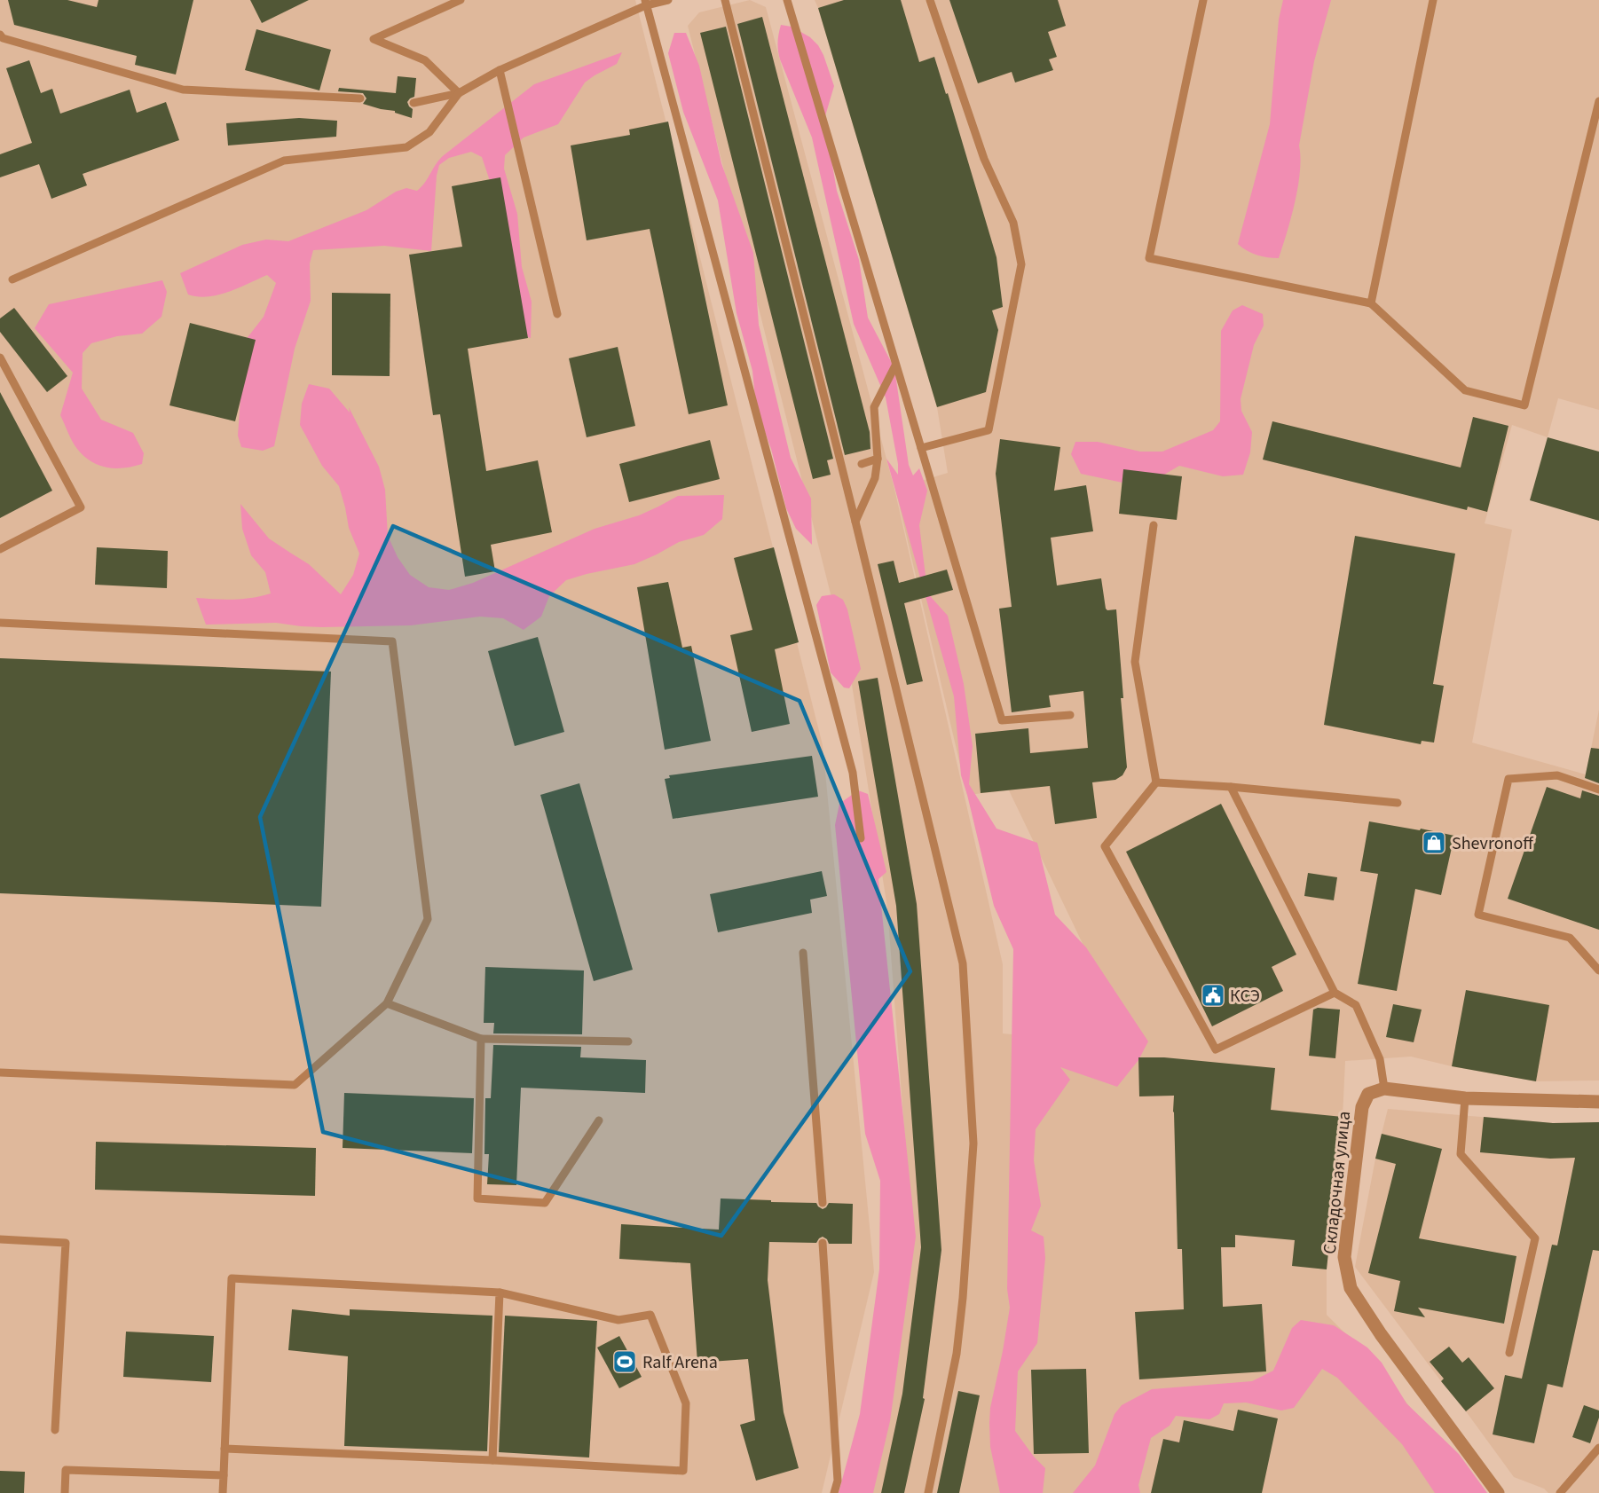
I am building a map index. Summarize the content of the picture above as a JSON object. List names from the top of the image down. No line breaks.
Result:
{"streets":{"street":["Складочная улица"]},"places":{"shop":["Shevronoff"],"public building":["КСЭ"],"sports":["Ralf Arena"]}}
